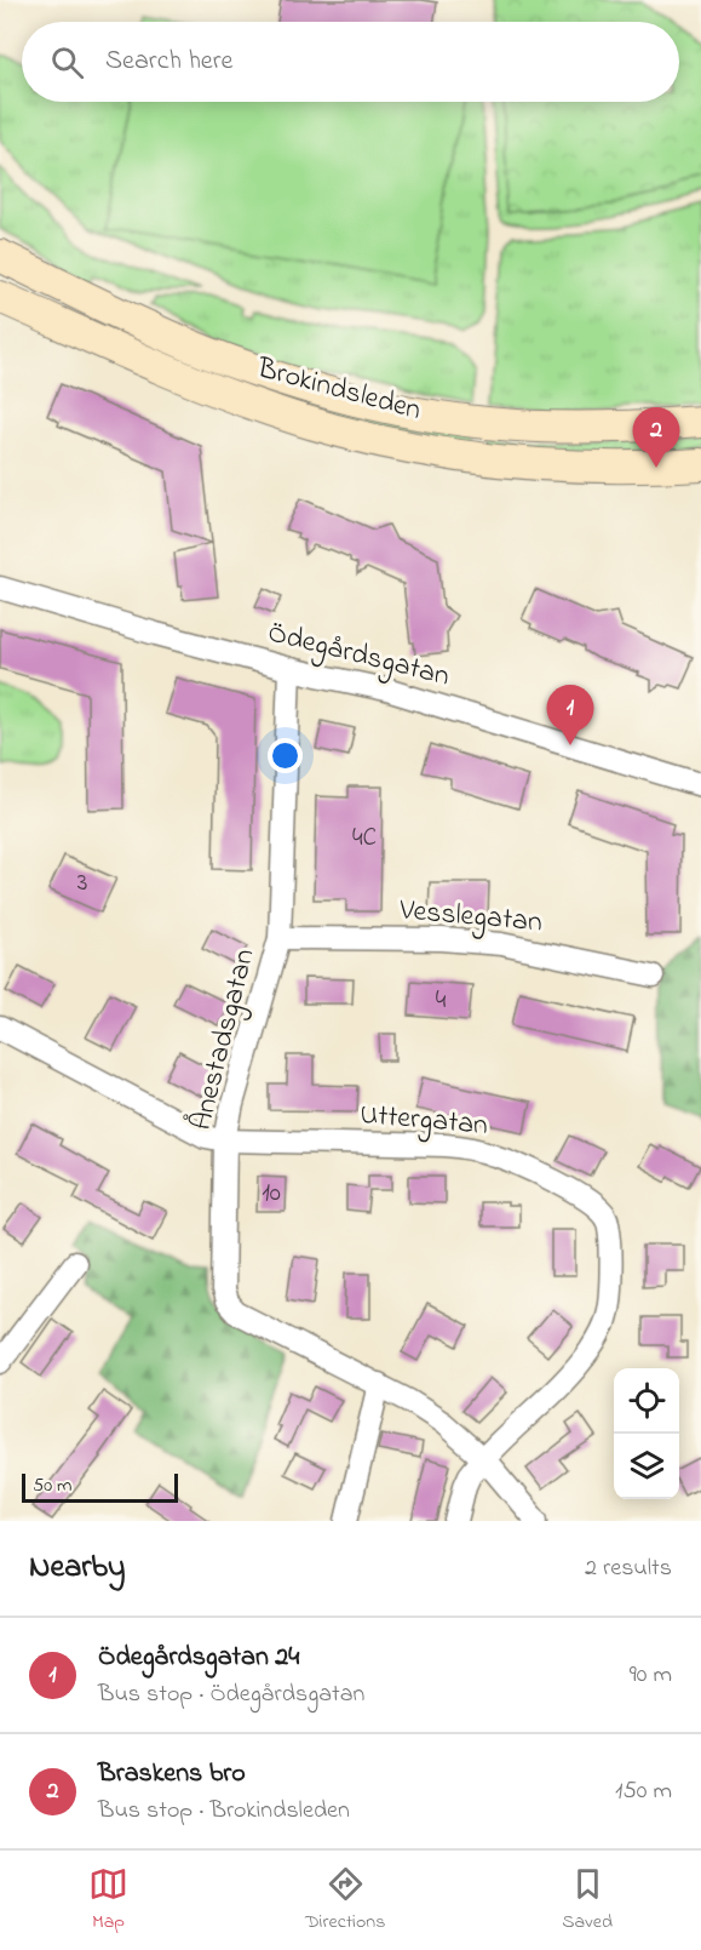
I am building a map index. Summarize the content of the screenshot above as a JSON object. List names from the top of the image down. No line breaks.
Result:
{"streets":{"main road":["Brokindsleden"],"street":["Ödegårdsgatan","Vesslegatan","Ånestadsgatan","Uttergatan"]},"crossings":[["Ödegårdsgatan","Ånestadsgatan"],["Vesslegatan","Ånestadsgatan"],["Ånestadsgatan","Uttergatan"]],"house_numbers":["4C","3","4","10"],"scale_bar":"50 m","page":{"search":"Search here","pins":["2","1"],"scale":"50 m","heading":["Nearby","2 results"],"list":[{"mark":"1","name":"Ödegårdsgatan 24","note":"Bus stop · Ödegårdsgatan","value":"90 m"},{"mark":"2","name":"Braskens bro","note":"Bus stop · Brokindsleden","value":"150 m"}],"nav":["Map","Directions","Saved"]}}
